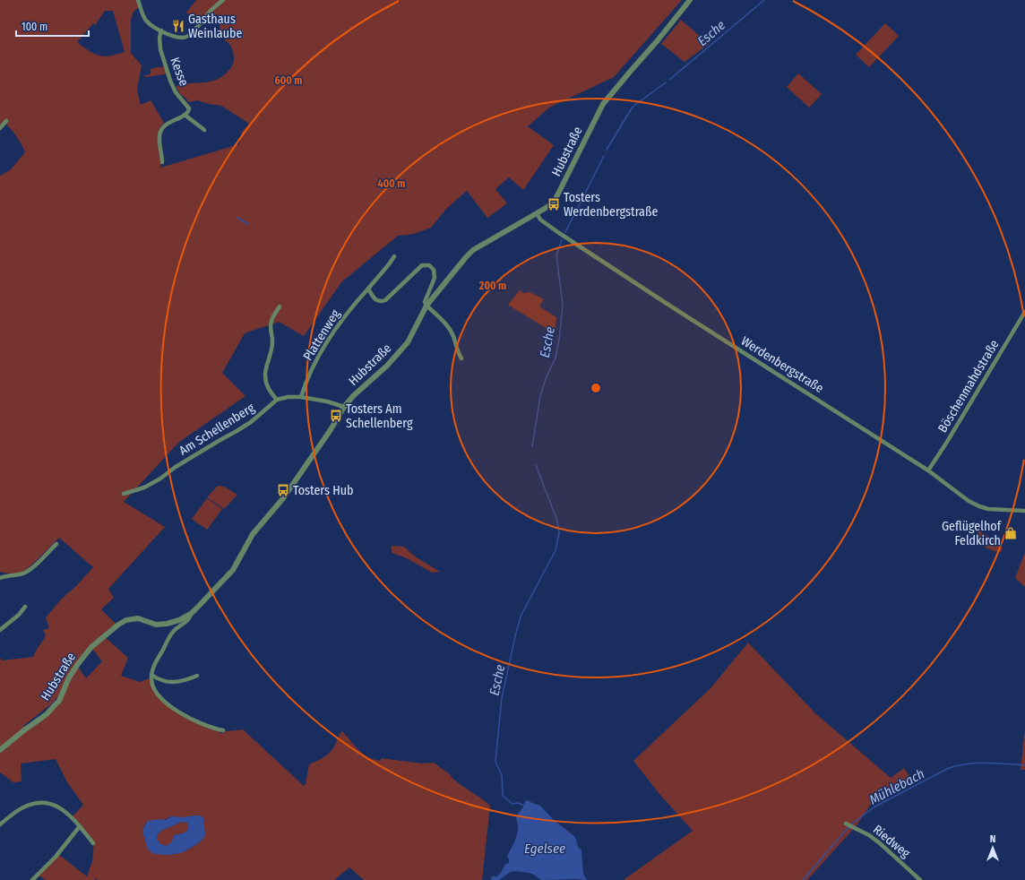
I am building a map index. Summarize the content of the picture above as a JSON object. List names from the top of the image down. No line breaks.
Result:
{"streets":{"street":["Kesse","Hubstraße","Plattenweg","Werdenbergstraße","Böschenmahdstraße","Am Schellenberg","Riedweg"]},"crossings":[["Hubstraße","Werdenbergstraße"],["Werdenbergstraße","Böschenmahdstraße"]],"water":["Esche","Mühlebach","Egelsee"],"places":{"restaurant":["Gasthaus Weinlaube"],"bus stop":["Tosters Werdenbergstraße","Tosters Am Schellenberg","Tosters Hub"],"shop":["Geflügelhof Feldkirch"]},"scale_bar":"100 m","north":"top","rings":["600 m","400 m","200 m"]}
